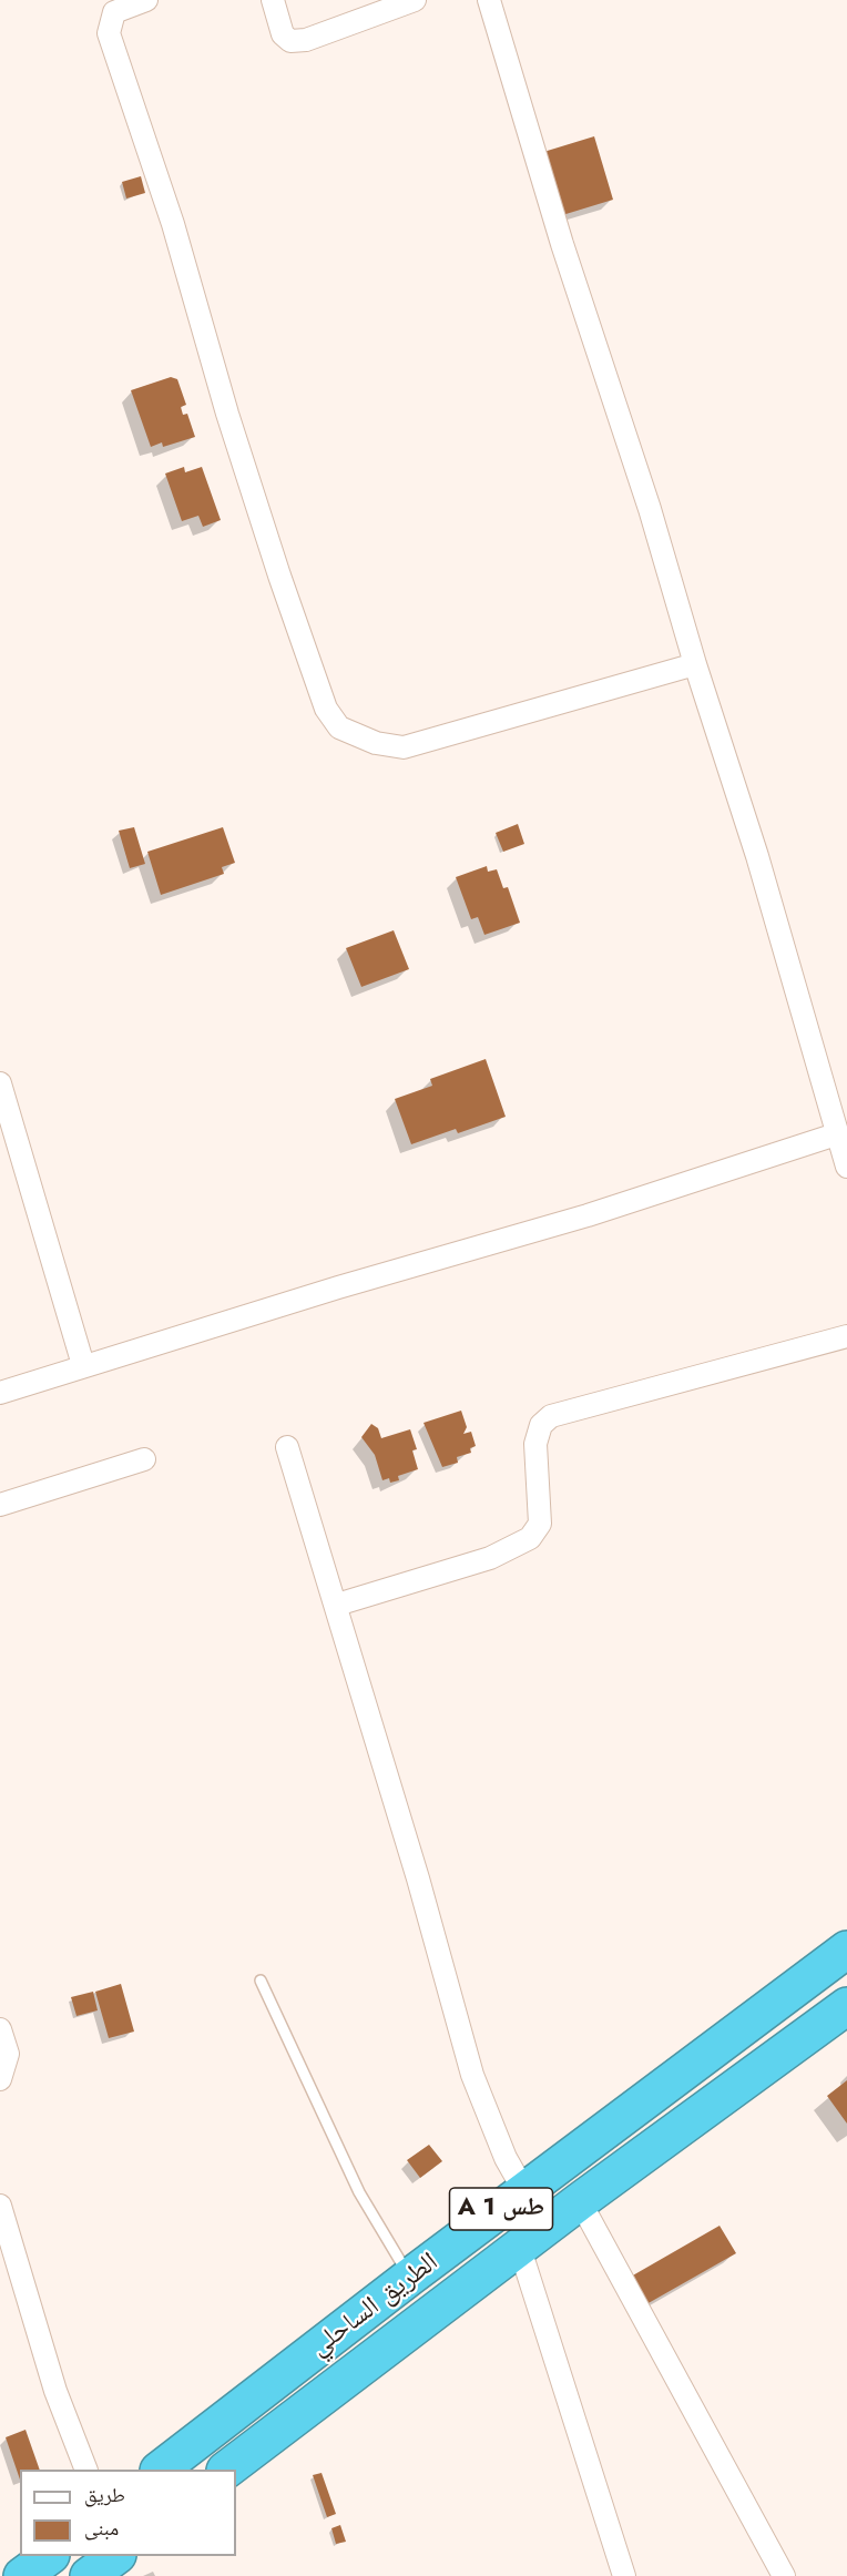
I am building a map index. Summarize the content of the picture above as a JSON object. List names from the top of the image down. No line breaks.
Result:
{"streets":{"highway":["A 1 طس","الطريق الساحلي"]},"legend":["طريق","مبنى"]}
